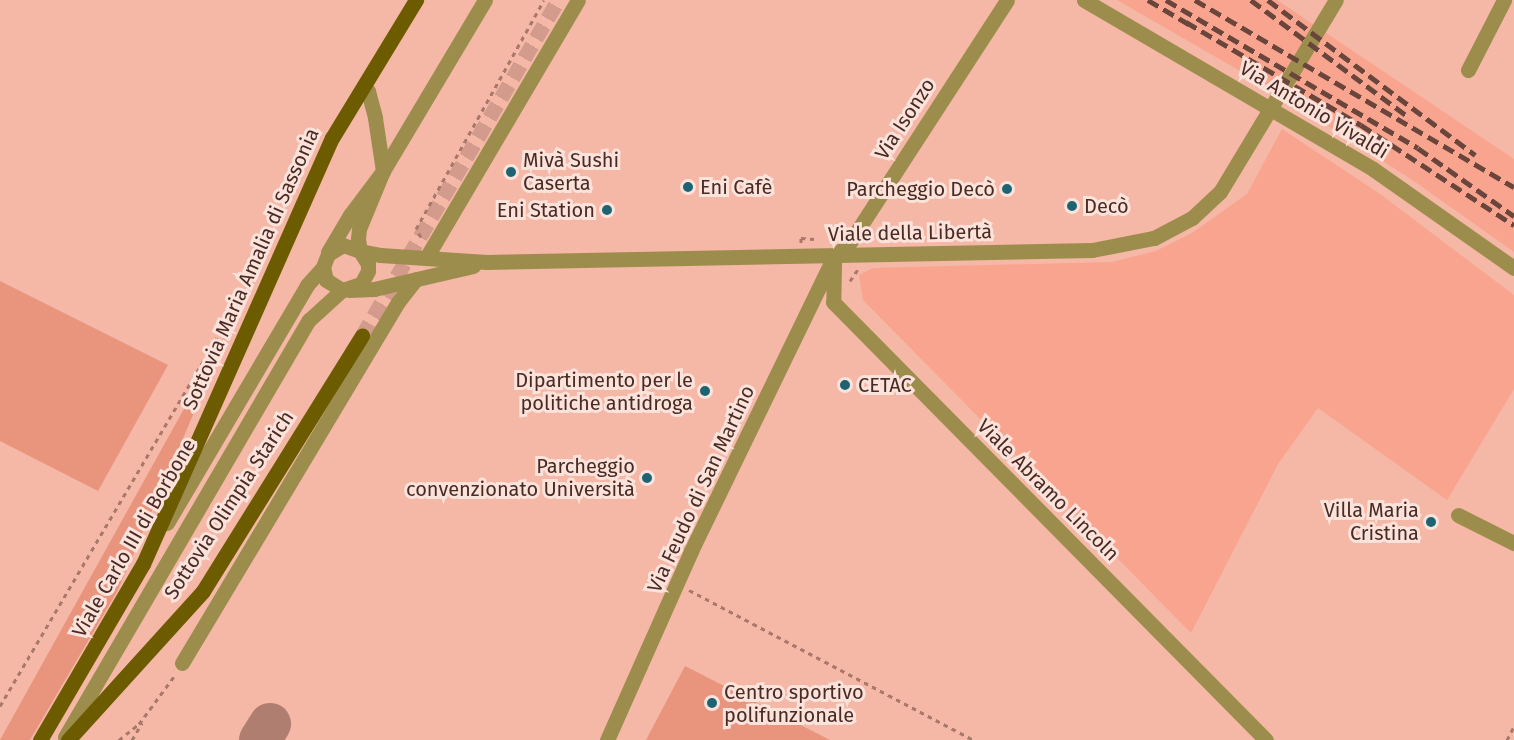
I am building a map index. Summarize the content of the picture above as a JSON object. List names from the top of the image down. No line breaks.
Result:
{"streets":{"main road":["Sottovia Maria Amalia di Sassonia","Sottovia Olimpia Starich","Viale Carlo III di Borbone"],"street":["Via Antonio Vivaldi","Via Isonzo","Viale della Libertà","Via Feudo di San Martino","Viale Abramo Lincoln"]},"crossings":[["Via Isonzo","Viale della Libertà"],["Via Isonzo","Via Feudo di San Martino"],["Via Isonzo","Viale Abramo Lincoln"],["Viale della Libertà","Via Feudo di San Martino"],["Viale della Libertà","Viale Abramo Lincoln"],["Viale della Libertà","Viale Carlo III di Borbone"],["Sottovia Maria Amalia di Sassonia","Viale Carlo III di Borbone"],["Via Feudo di San Martino","Viale Abramo Lincoln"],["Sottovia Olimpia Starich","Viale Carlo III di Borbone"]],"places":["Mivà Sushi Caserta","Eni Cafè","Parcheggio Decò","Decò","Eni Station","CETAC","Dipartimento per le politiche antidroga","Parcheggio convenzionato Università","Villa Maria Cristina","Centro sportivo polifunzionale"]}
